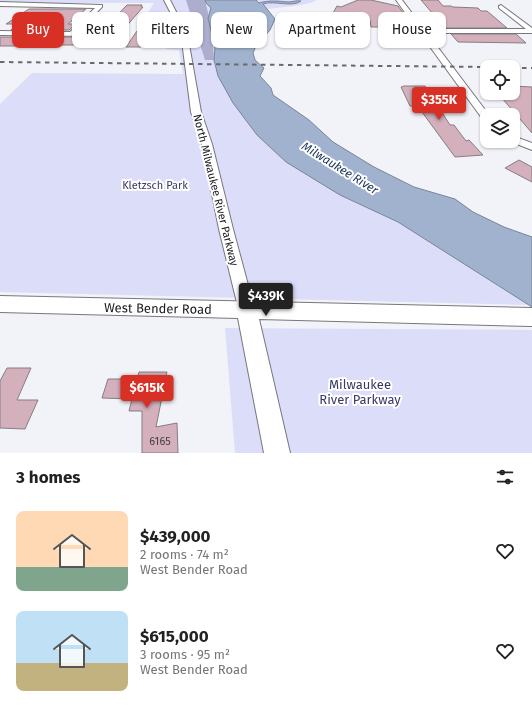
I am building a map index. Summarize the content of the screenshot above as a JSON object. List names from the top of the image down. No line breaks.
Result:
{"streets":{"street":["North Milwaukee River Parkway","West Bender Road"]},"crossings":[["North Milwaukee River Parkway","West Bender Road"]],"water":["Milwaukee River"],"parks":["Kletzsch Park","Milwaukee River Parkway"],"house_numbers":["6165"],"page":{"chip":["Buy","Rent","Filters","New","Apartment","House"],"price":["$355K","$439K","$615K"],"heading":"3 homes","list":[{"name":"$439,000","note":"2 rooms · 74 m² · West Bender Road"},{"name":"$615,000","note":"3 rooms · 95 m² · West Bender Road"}]}}
